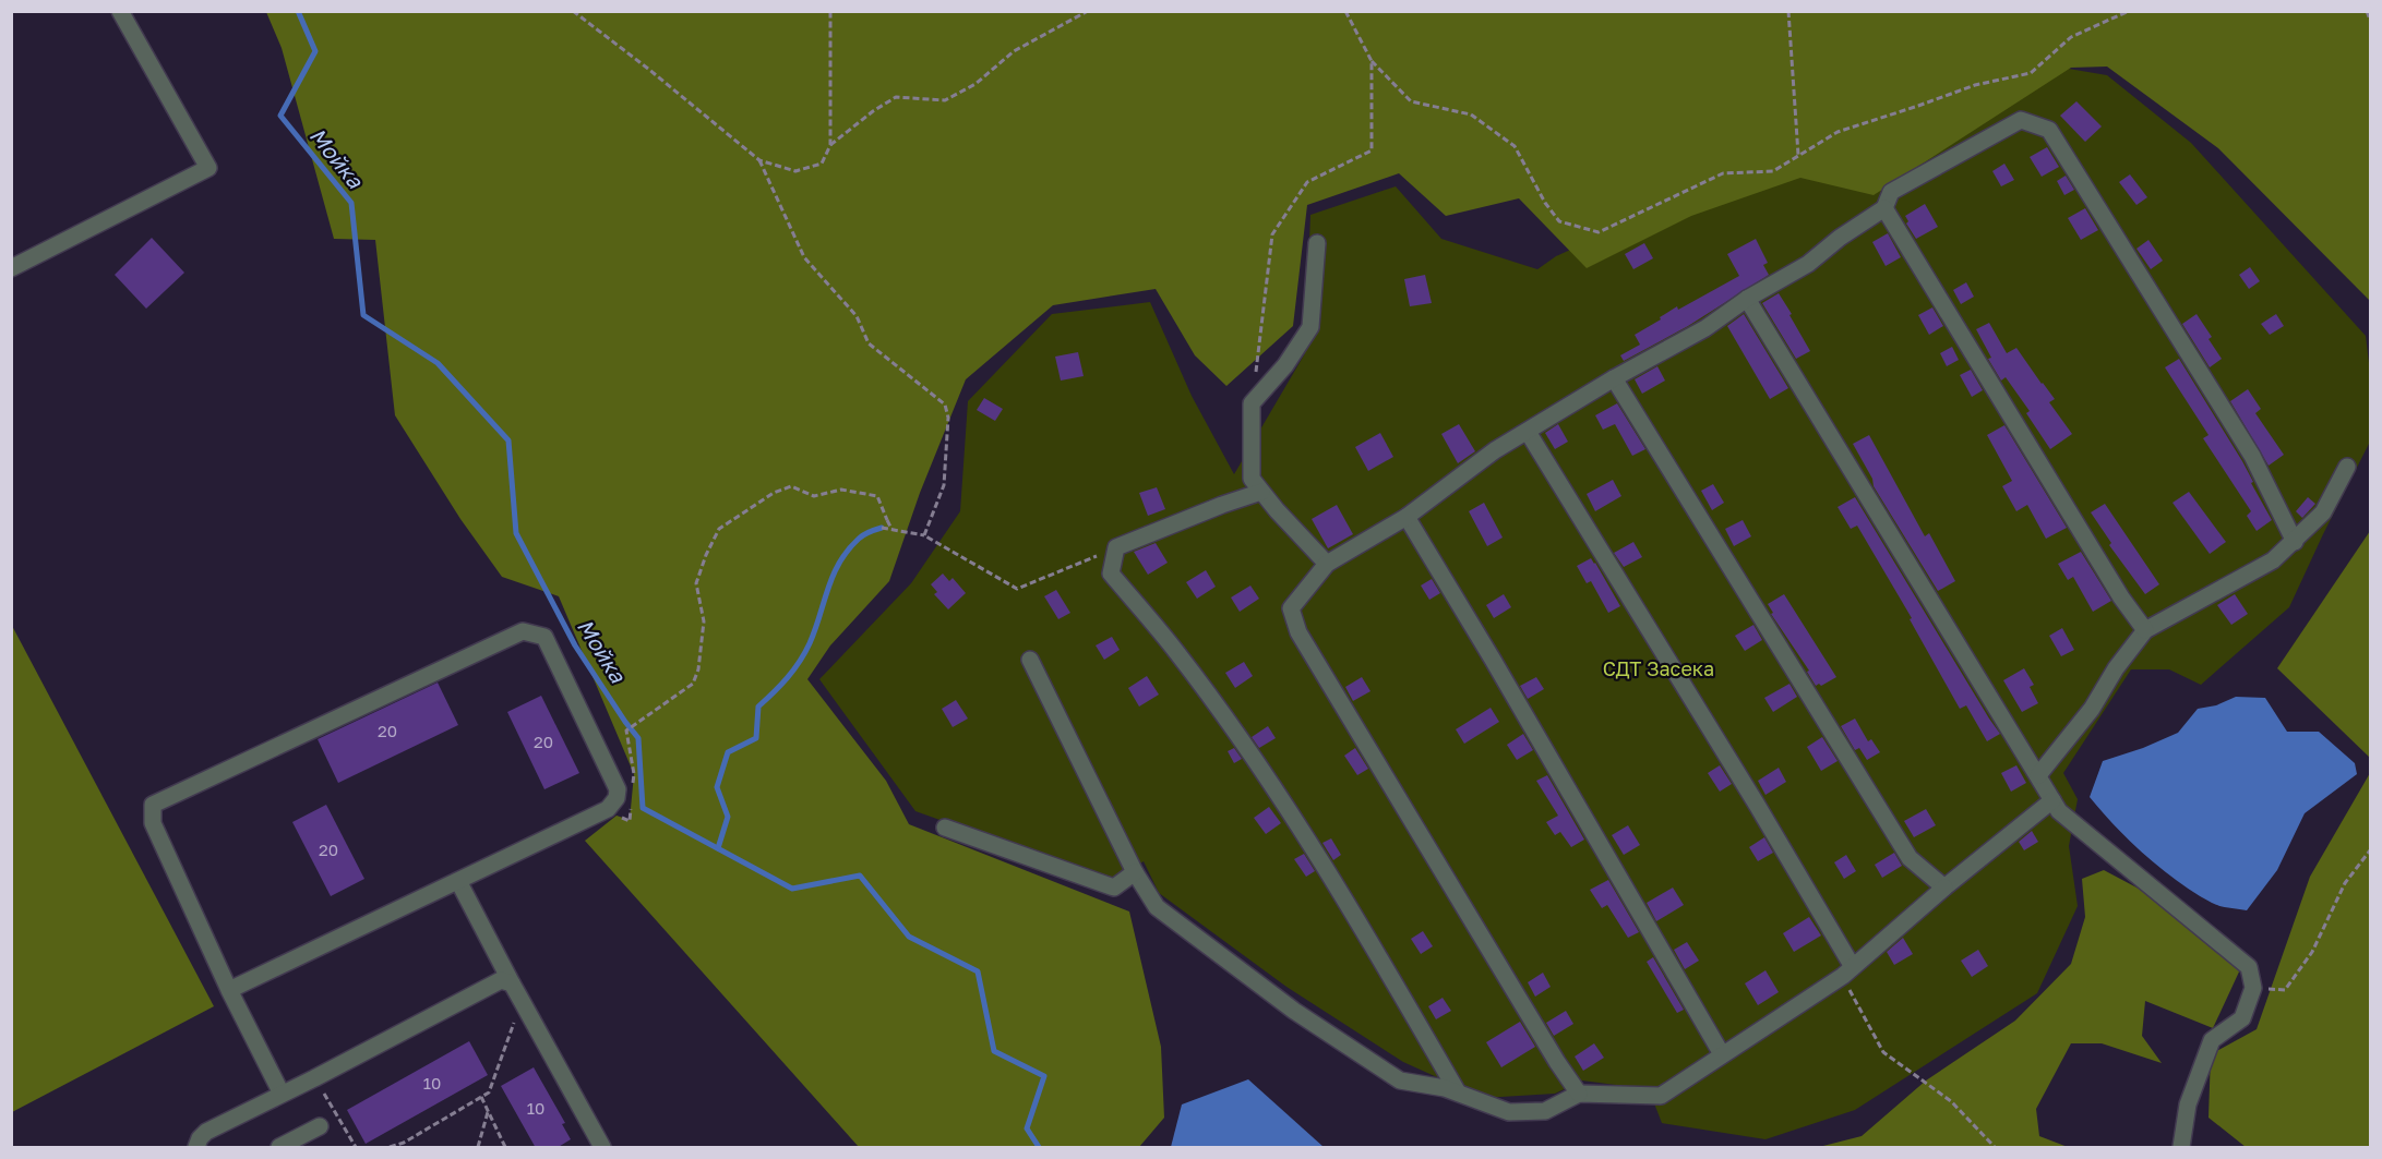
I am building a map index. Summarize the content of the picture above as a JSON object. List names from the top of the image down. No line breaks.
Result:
{"water":["Мойка"],"parks":["СДТ Засека"],"house_numbers":["20","20","20","10","10"]}
